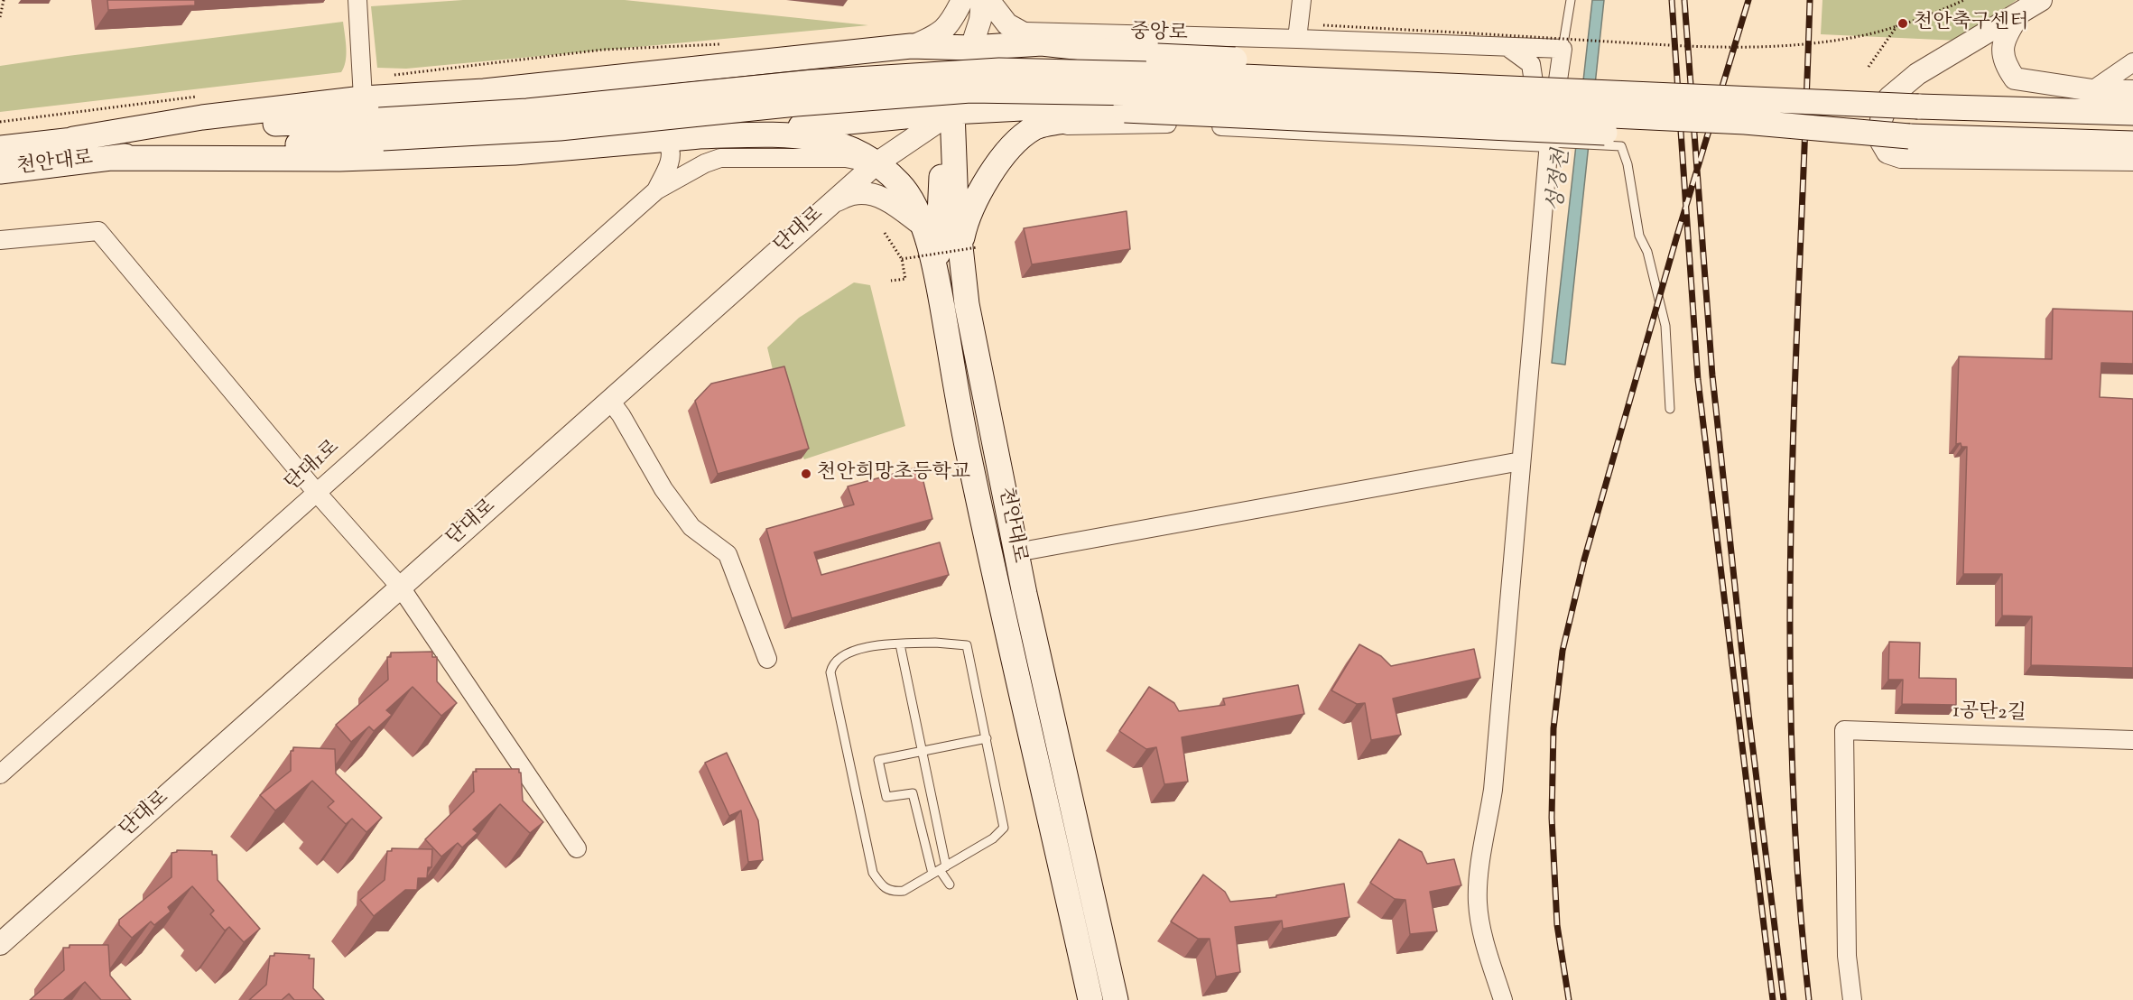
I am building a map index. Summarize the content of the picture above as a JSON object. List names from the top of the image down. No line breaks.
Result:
{"streets":{"main road":["천안대로"],"street":["중앙로","단대로","단대1로","1공단2길"]},"crossings":[["천안대로","단대로"]],"water":["성정천"],"places":["천안축구센터","천안희망초등학교"]}
